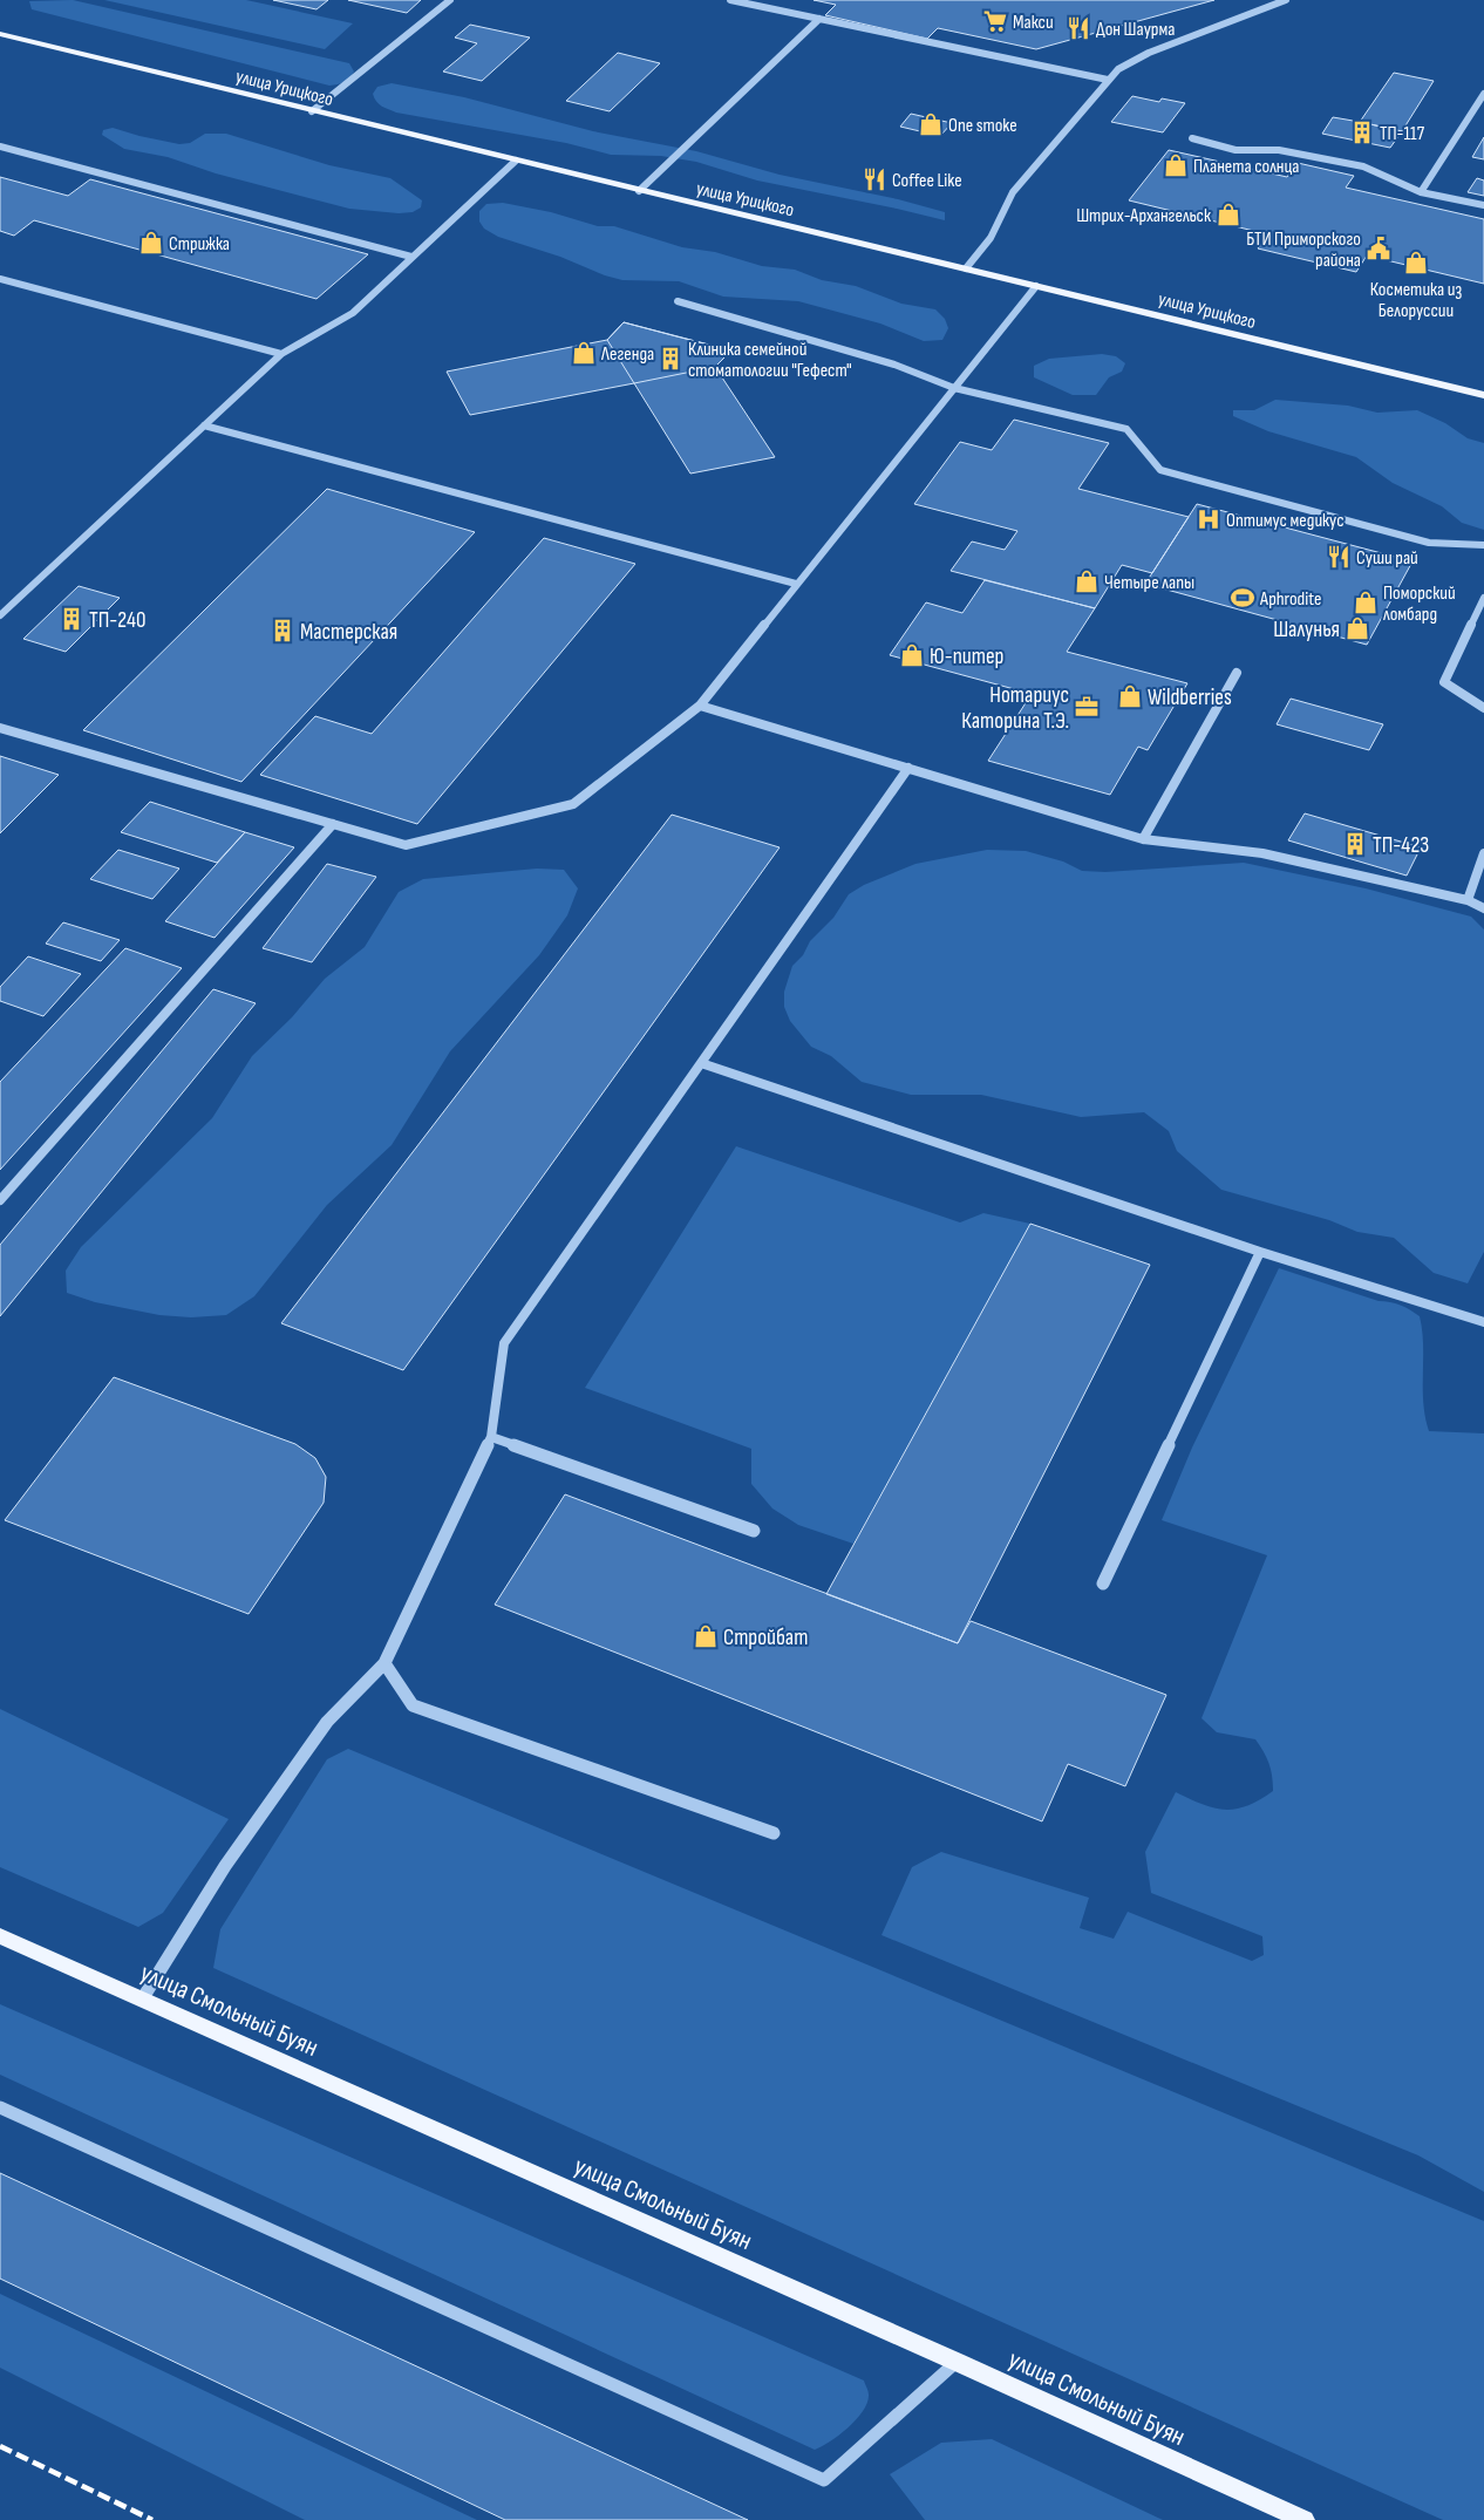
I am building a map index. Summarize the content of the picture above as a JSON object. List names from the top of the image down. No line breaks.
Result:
{"streets":{"main road":["улица Урицкого","улица Смольный Буян"]},"places":{"supermarket":["Макси"],"restaurant":["Дон Шаурма","Coffee Like","Суши рай"],"shop":["One smoke","Планета солнца","Штрих-Архангельск","Стрижка","Косметика из Белоруссии","Легенда","Четыре лапы","Поморский ломбард","Шалунья","Ю-питер","Wildberries","Стройбат"],"building":["ТП-117","Клиника семейной стоматологии \"Гефест\"","ТП-240","Мастерская","ТП-423"],"public building":["БТИ Приморского района"],"hospital":["Оптимус медикус"],"sports":["Aphrodite"],"office":["Нотариус Каторина Т.Э."]}}
